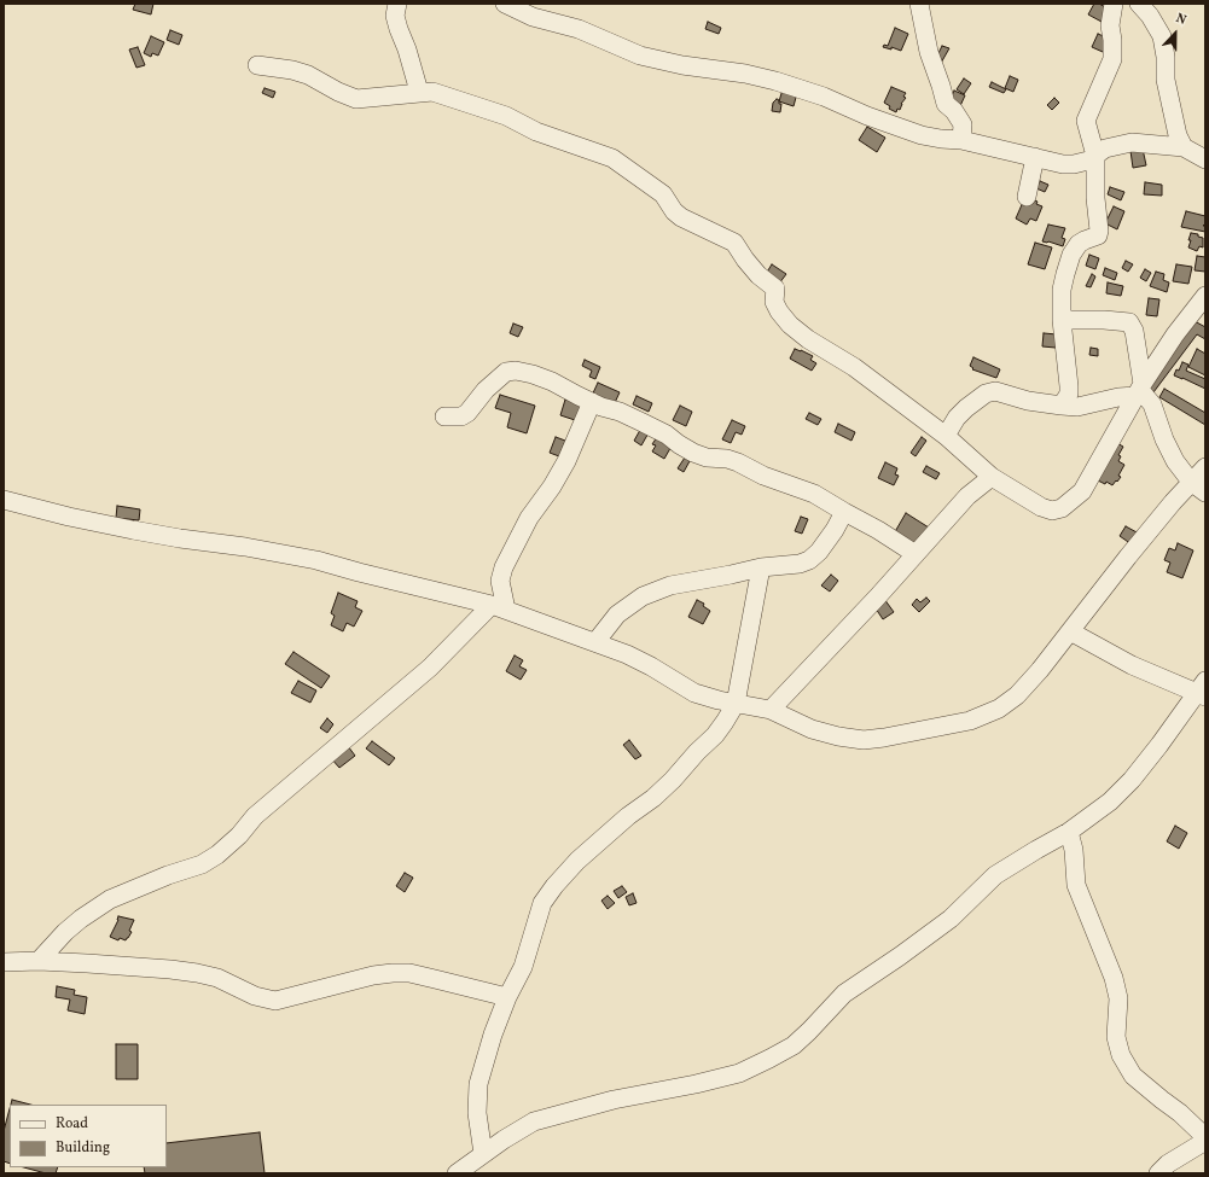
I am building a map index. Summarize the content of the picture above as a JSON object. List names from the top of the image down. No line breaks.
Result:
{"legend":["Road","Building"],"north":"top"}
